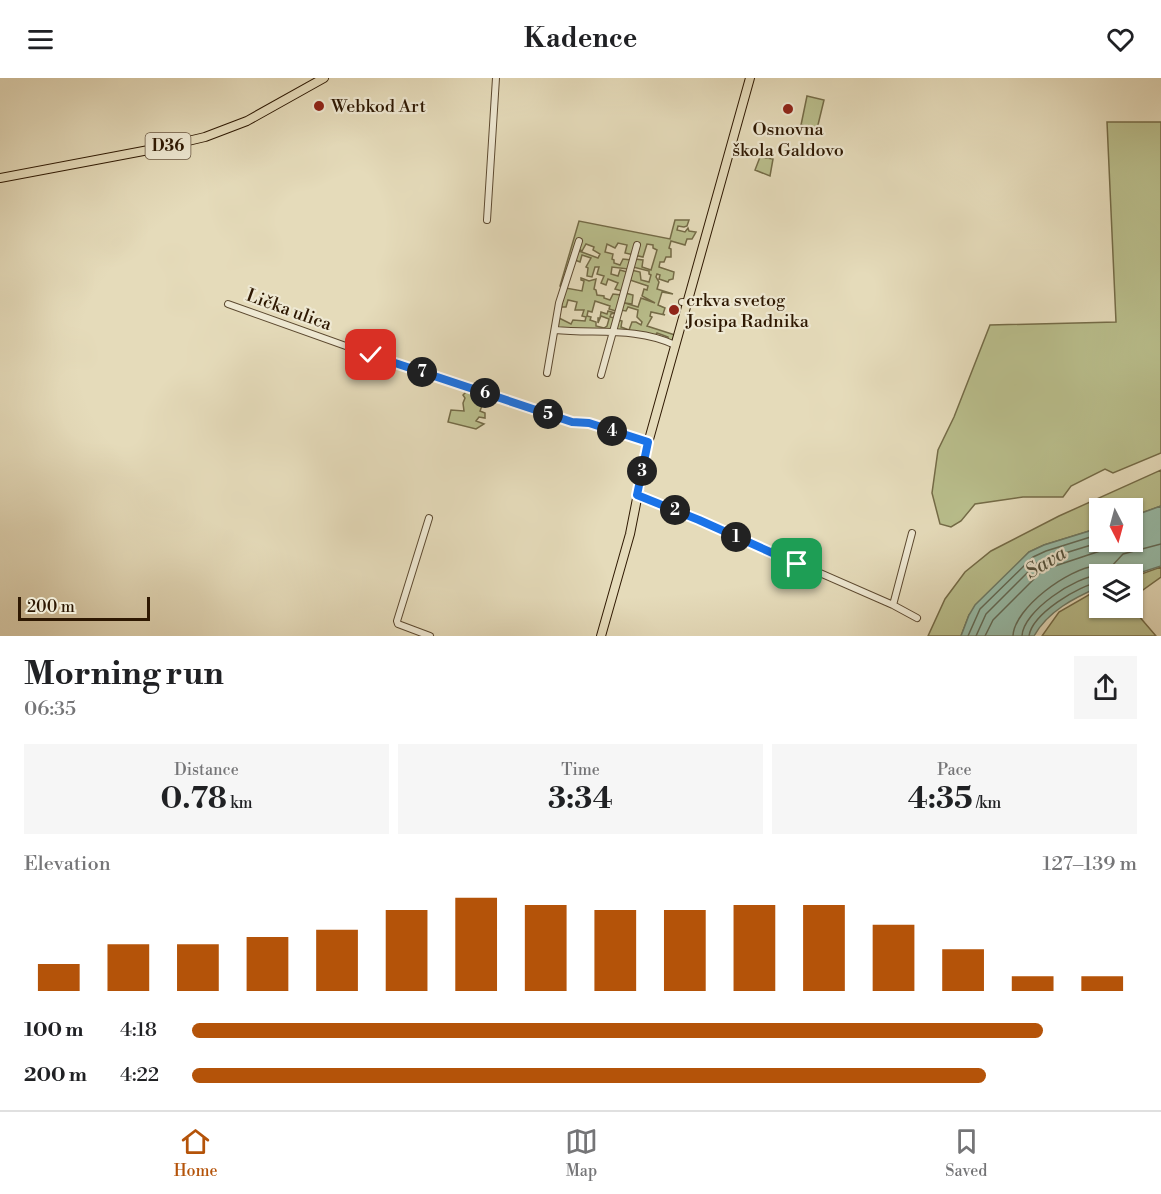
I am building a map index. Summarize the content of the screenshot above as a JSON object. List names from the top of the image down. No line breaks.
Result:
{"streets":{"main road":["D36"],"street":["Lička ulica"]},"water":["Sava"],"places":["Webkod Art","Osnovna škola Galdovo","crkva svetog Josipa Radnika"],"scale_bar":"200 m","north":"bottom","page":{"header":"Kadence","pins":["7","6","5","4","3","2","1"],"scale":"200 m","heading":["Morning run","06:35"],"stats":[["Distance","0.78 km"],["Time","3:34"],["Pace","4:35 /km"]],"chart":["Elevation","127–139 m"],"list":[{"name":"100 m","note":"4:18"},{"name":"200 m","note":"4:22"}],"tabs":["Home","Map","Saved"]}}
